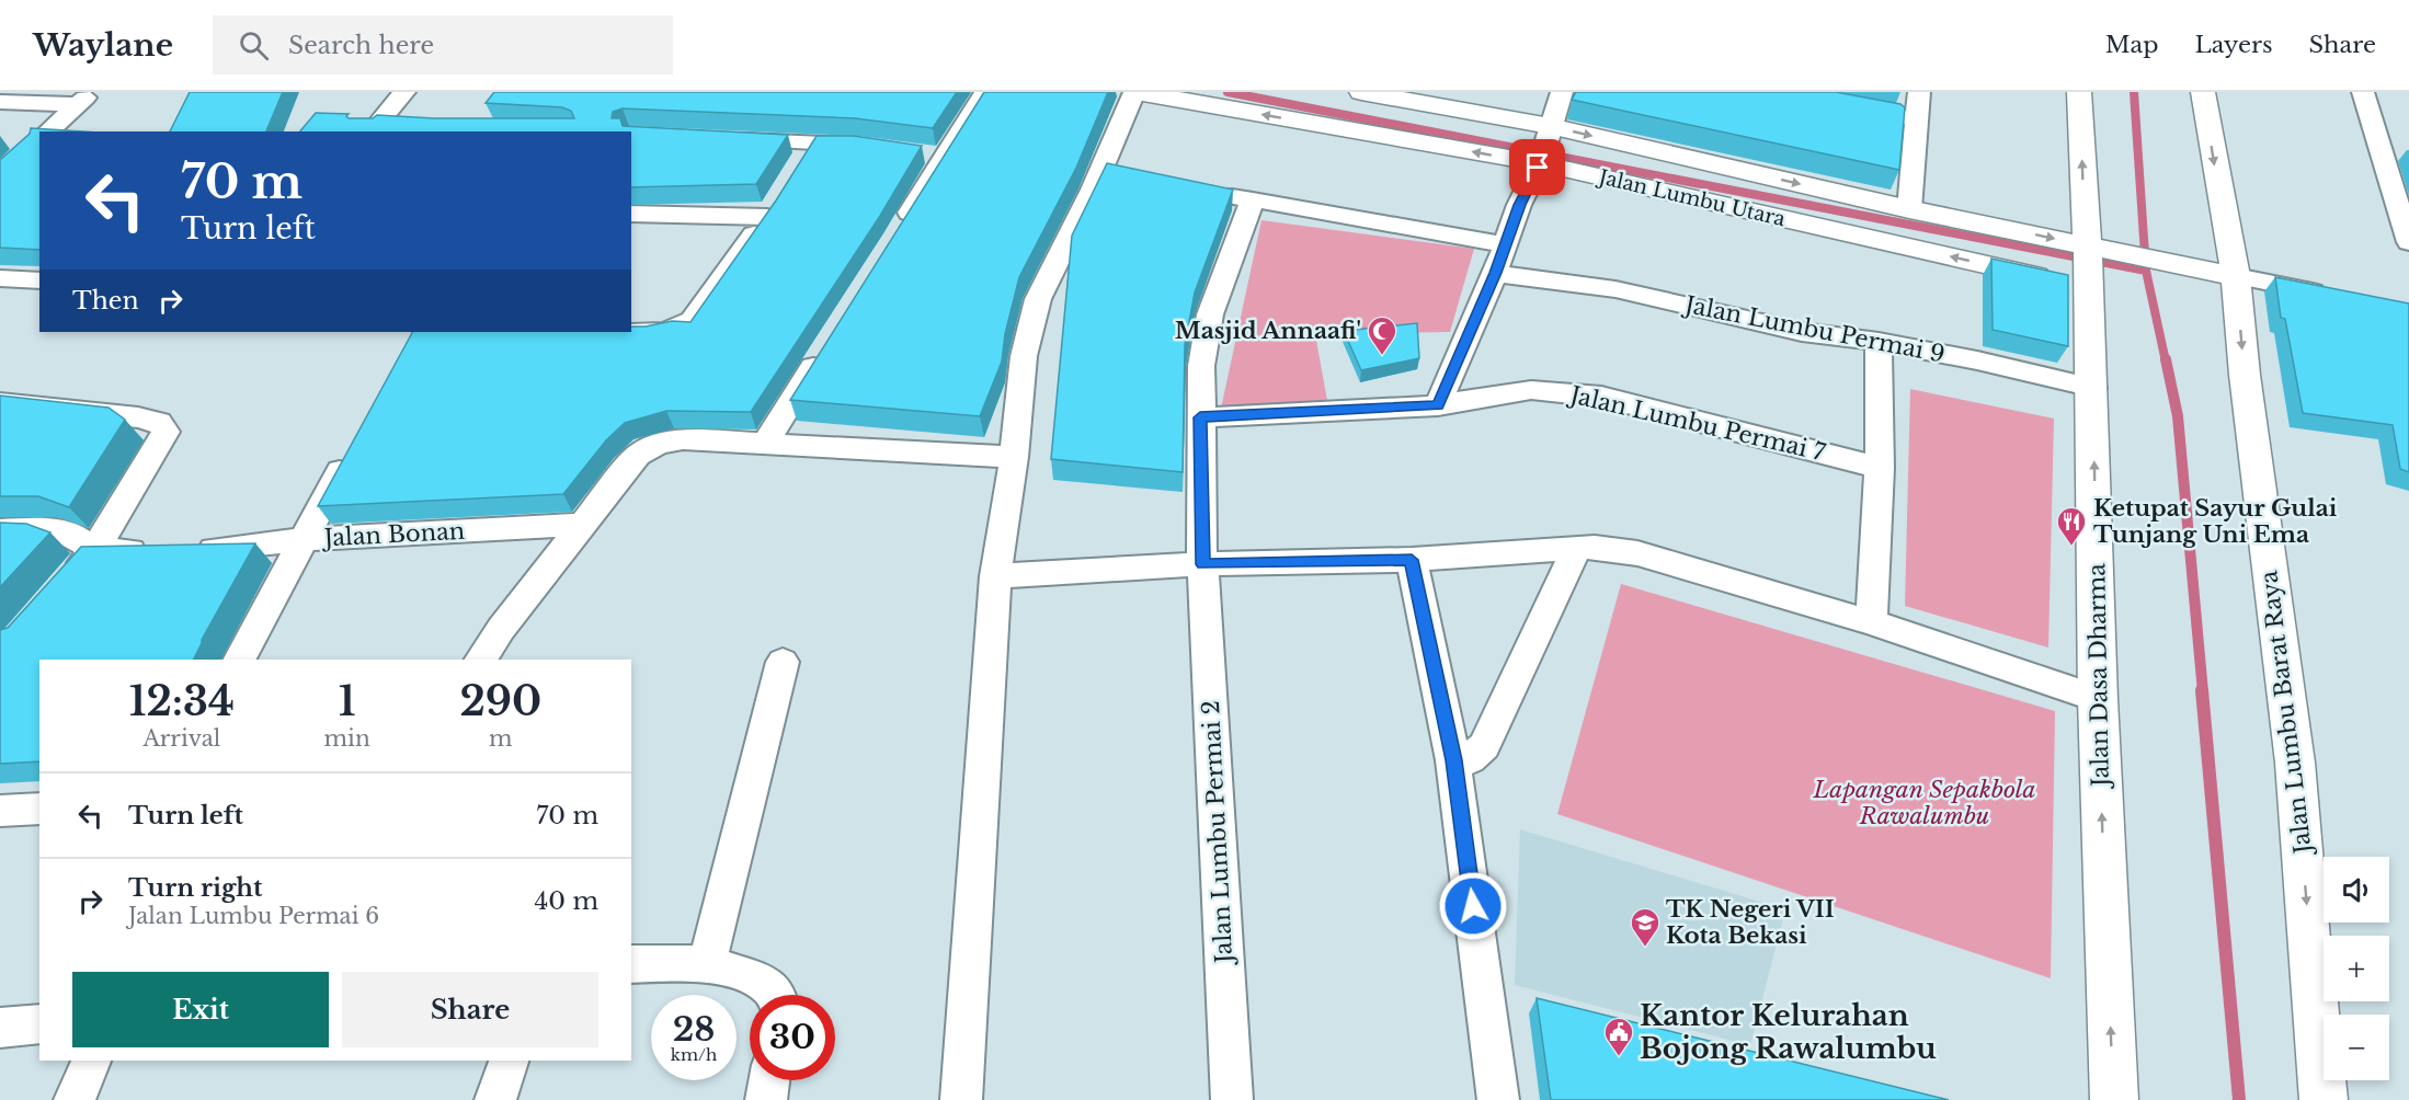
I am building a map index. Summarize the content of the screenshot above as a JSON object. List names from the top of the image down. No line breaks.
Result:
{"streets":{"street":["Jalan Lumbu Utara","Jalan Lumbu Permai 9","Jalan Lumbu Permai 7","Jalan Bonan","Jalan Dasa Dharma","Jalan Lumbu Barat Raya","Jalan Lumbu Permai 2"]},"crossings":[["Jalan Lumbu Utara","Jalan Dasa Dharma"],["Jalan Lumbu Permai 9","Jalan Dasa Dharma"],["Jalan Lumbu Permai 7","Jalan Lumbu Permai 2"]],"one_way":["Jalan Lumbu Barat Raya"],"parks":["Lapangan Sepakbola Rawalumbu"],"places":{"mosque":["Masjid Annaafi'"],"restaurant":["Ketupat Sayur Gulai Tunjang Uni Ema"],"school or university":["TK Negeri VII Kota Bekasi"],"public building":["Kantor Kelurahan Bojong Rawalumbu"]},"page":{"header":"Waylane","search":"Search here","nav":["Map","Layers","Share"],"turn":["70 m","Turn left"],"then":"Then","eta":["12:34","Arrival","1","min","290","m"],"list":[{"name":"Turn left","value":"70 m"},{"name":"Turn right","note":"Jalan Lumbu Permai 6","value":"40 m"}],"map_buttons":["+","−"],"buttons":["Exit","Share"],"speed":"28 km/h","limit":"30"}}
